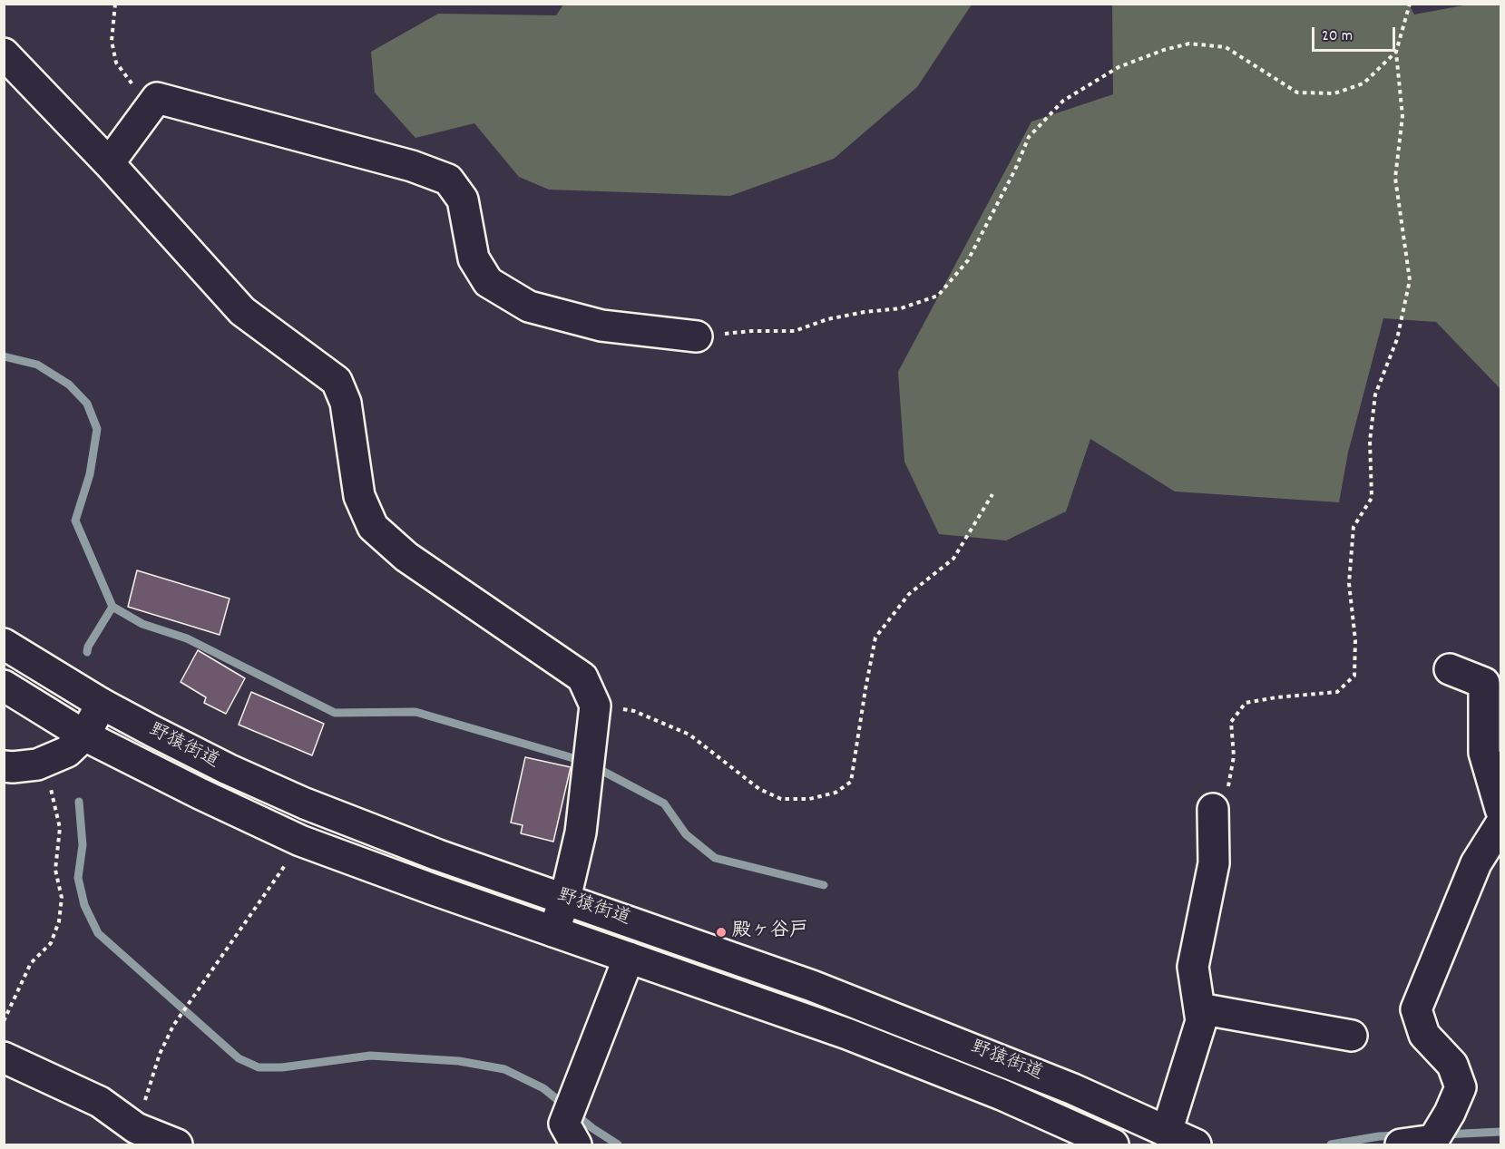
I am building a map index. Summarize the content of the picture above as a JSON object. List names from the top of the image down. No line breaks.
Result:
{"streets":{"main road":["野猿街道"]},"places":["殿ヶ谷戸"],"scale_bar":"20 m"}
